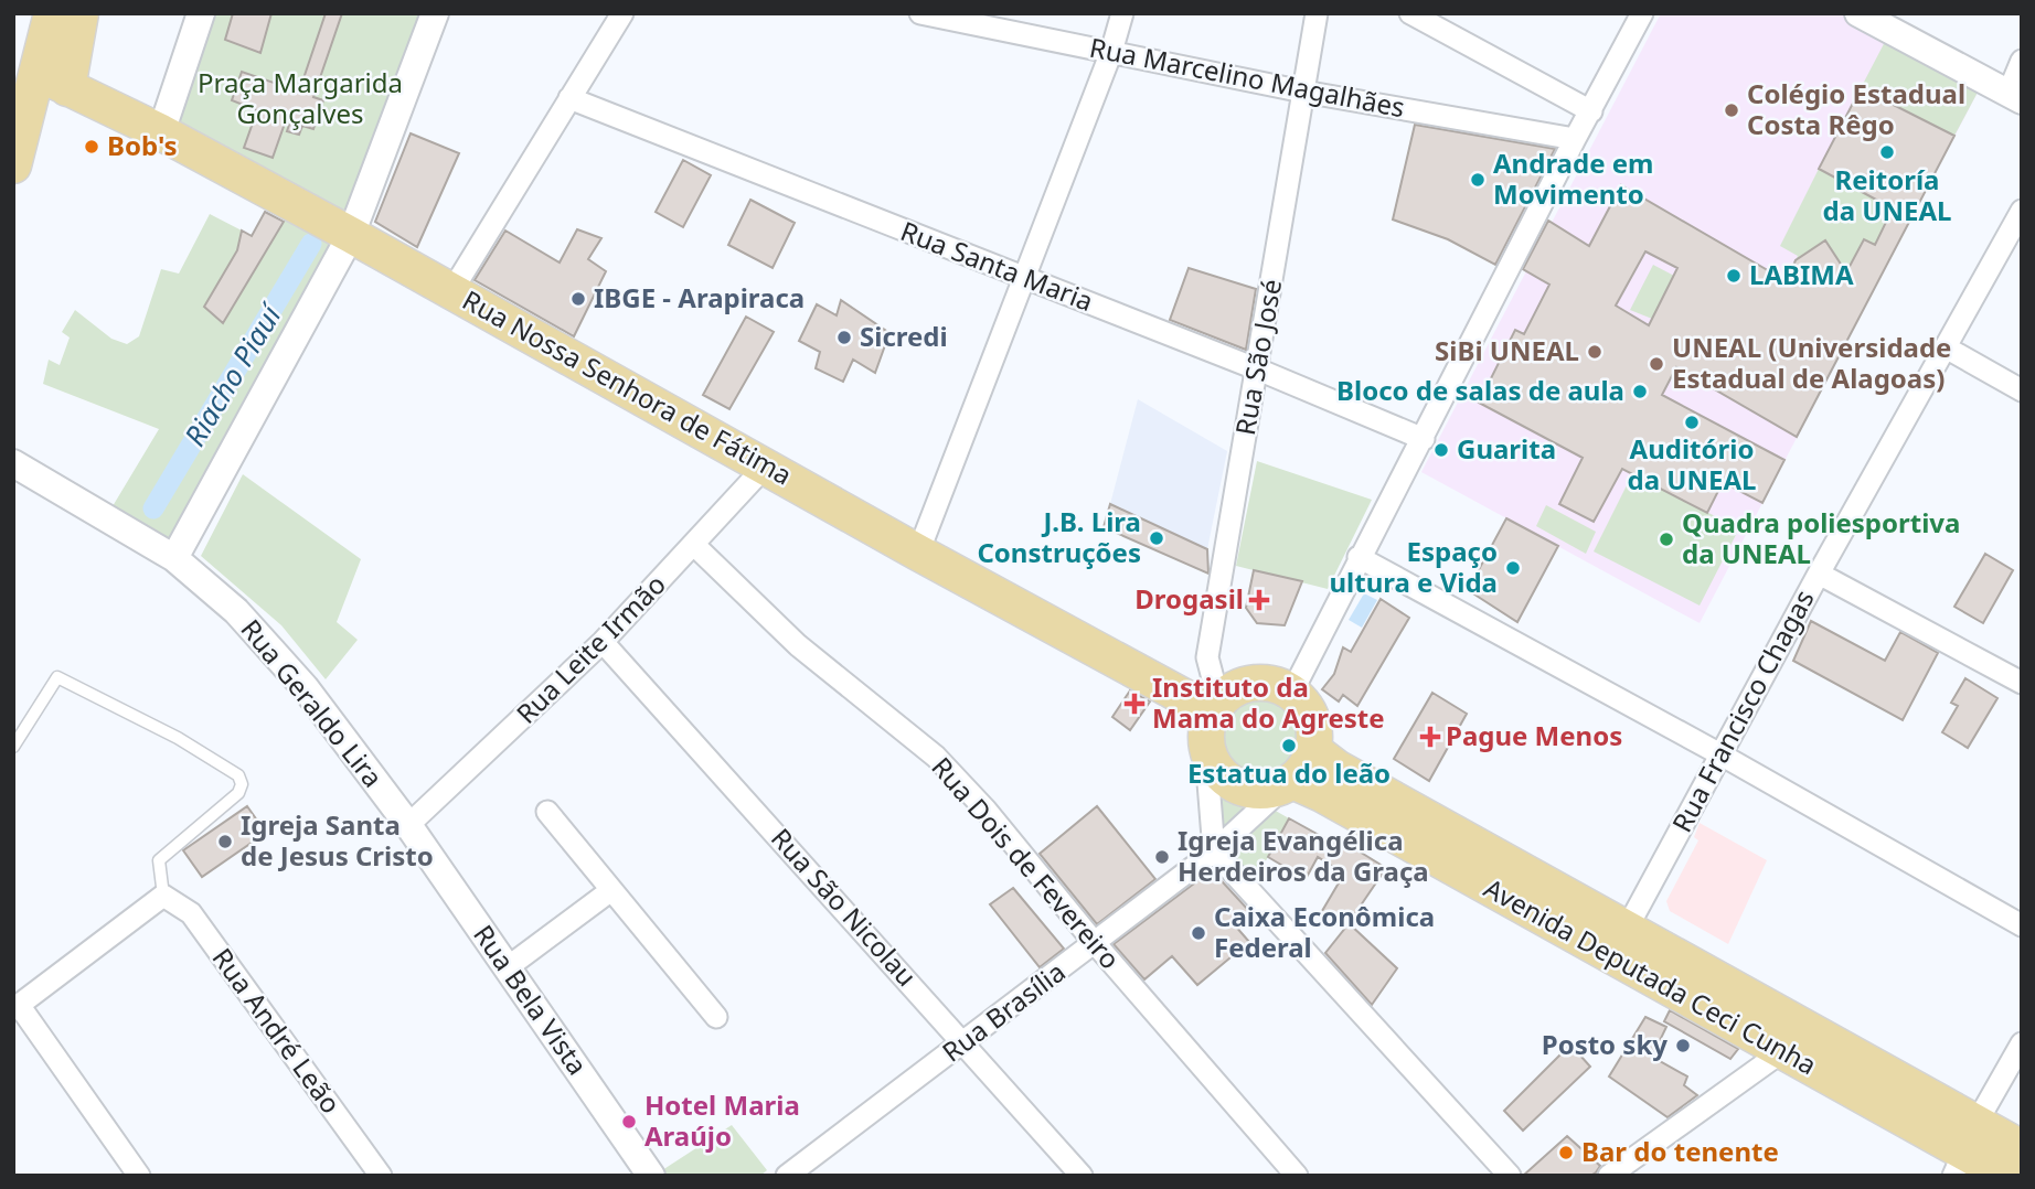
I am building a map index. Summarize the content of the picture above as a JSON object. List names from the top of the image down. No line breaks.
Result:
{"streets":{"main road":["Rua Nossa Senhora de Fátima","Avenida Deputada Ceci Cunha"],"street":["Rua Marcelino Magalhães","Rua Santa Maria","Rua São José","Rua Leite Irmão","Rua Geraldo Lira","Rua Francisco Chagas","Rua Dois de Fevereiro","Rua São Nicolau","Rua Bela Vista","Rua Brasília","Rua André Leão"]},"crossings":[["Rua Marcelino Magalhães","Rua São José"],["Rua Santa Maria","Rua São José"],["Rua São José","Rua Nossa Senhora de Fátima"],["Rua São José","Rua Brasília"],["Rua Nossa Senhora de Fátima","Rua Leite Irmão"],["Rua Leite Irmão","Rua Geraldo Lira"],["Rua Leite Irmão","Rua Dois de Fevereiro"],["Rua Leite Irmão","Rua São Nicolau"],["Rua Leite Irmão","Rua Bela Vista"],["Rua Geraldo Lira","Rua Bela Vista"],["Rua Francisco Chagas","Avenida Deputada Ceci Cunha"],["Rua Dois de Fevereiro","Rua Brasília"],["Rua São Nicolau","Rua Brasília"],["Avenida Deputada Ceci Cunha","Rua Brasília"]],"water":["Riacho Piauí"],"parks":["Praça Margarida Gonçalves"],"places":{"other":["Colégio Estadual Costa Rêgo","Bob's","Reitoría da UNEAL","Andrade em Movimento","LABIMA","IBGE - Arapiraca","Sicredi","SiBi UNEAL","UNEAL (Universidade Estadual de Alagoas)","Bloco de salas de aula","Auditório da UNEAL","Guarita","J.B. Lira Construções","Quadra poliesportiva da UNEAL","Espaço ultura e Vida","Estatua do leão","Igreja Santa de Jesus Cristo","Igreja Evangélica Herdeiros da Graça","Caixa Econômica Federal","Posto sky","Hotel Maria Araújo","Bar do tenente"],"health":["Drogasil","Instituto da Mama do Agreste","Pague Menos"]}}
